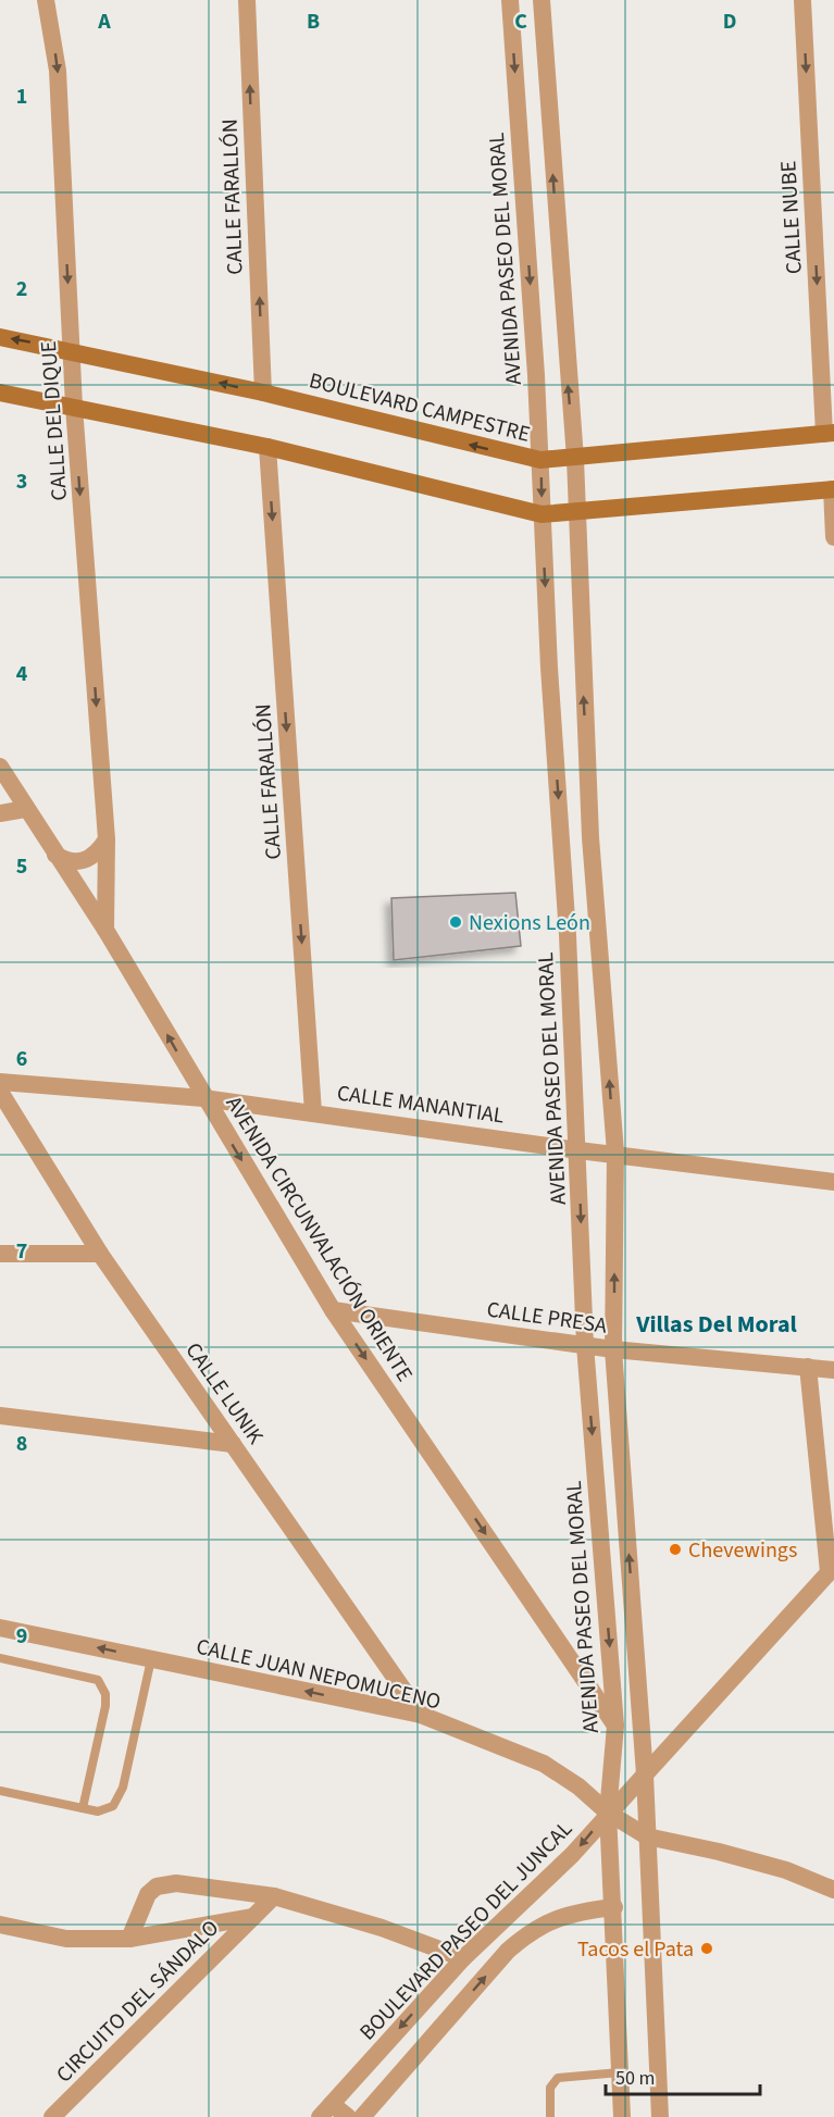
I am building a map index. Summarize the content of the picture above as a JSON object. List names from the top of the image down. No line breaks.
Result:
{"streets":{"main road":["BOULEVARD CAMPESTRE"],"street":["CALLE FARALLÓN","CALLE NUBE","AVENIDA PASEO DEL MORAL","CALLE DEL DIQUE","CALLE MANANTIAL","AVENIDA CIRCUNVALACIÓN ORIENTE","CALLE PRESA","CALLE LUNIK","CALLE JUAN NEPOMUCENO","BOULEVARD PASEO DEL JUNCAL","CIRCUITO DEL SÁNDALO"]},"crossings":[["CALLE FARALLÓN","BOULEVARD CAMPESTRE"],["CALLE FARALLÓN","CALLE MANANTIAL"],["CALLE NUBE","BOULEVARD CAMPESTRE"],["AVENIDA PASEO DEL MORAL","BOULEVARD CAMPESTRE"],["AVENIDA PASEO DEL MORAL","CALLE MANANTIAL"],["AVENIDA PASEO DEL MORAL","AVENIDA CIRCUNVALACIÓN ORIENTE"],["AVENIDA PASEO DEL MORAL","CALLE PRESA"],["AVENIDA PASEO DEL MORAL","CALLE JUAN NEPOMUCENO"],["AVENIDA PASEO DEL MORAL","BOULEVARD PASEO DEL JUNCAL"],["BOULEVARD CAMPESTRE","CALLE DEL DIQUE"],["CALLE DEL DIQUE","AVENIDA CIRCUNVALACIÓN ORIENTE"],["CALLE MANANTIAL","AVENIDA CIRCUNVALACIÓN ORIENTE"],["AVENIDA CIRCUNVALACIÓN ORIENTE","CALLE PRESA"],["CALLE LUNIK","CALLE JUAN NEPOMUCENO"],["CALLE JUAN NEPOMUCENO","BOULEVARD PASEO DEL JUNCAL"],["BOULEVARD PASEO DEL JUNCAL","CIRCUITO DEL SÁNDALO"]],"one_way":["CALLE NUBE","CALLE DEL DIQUE","CALLE JUAN NEPOMUCENO"],"districts":["Villas Del Moral"],"places":["Nexions León","Chevewings","Tacos el Pata"],"scale_bar":"50 m","grid":{"columns":["A","B","C","D"],"rows":["1","2","3","4","5","6","7","8","9"]}}
